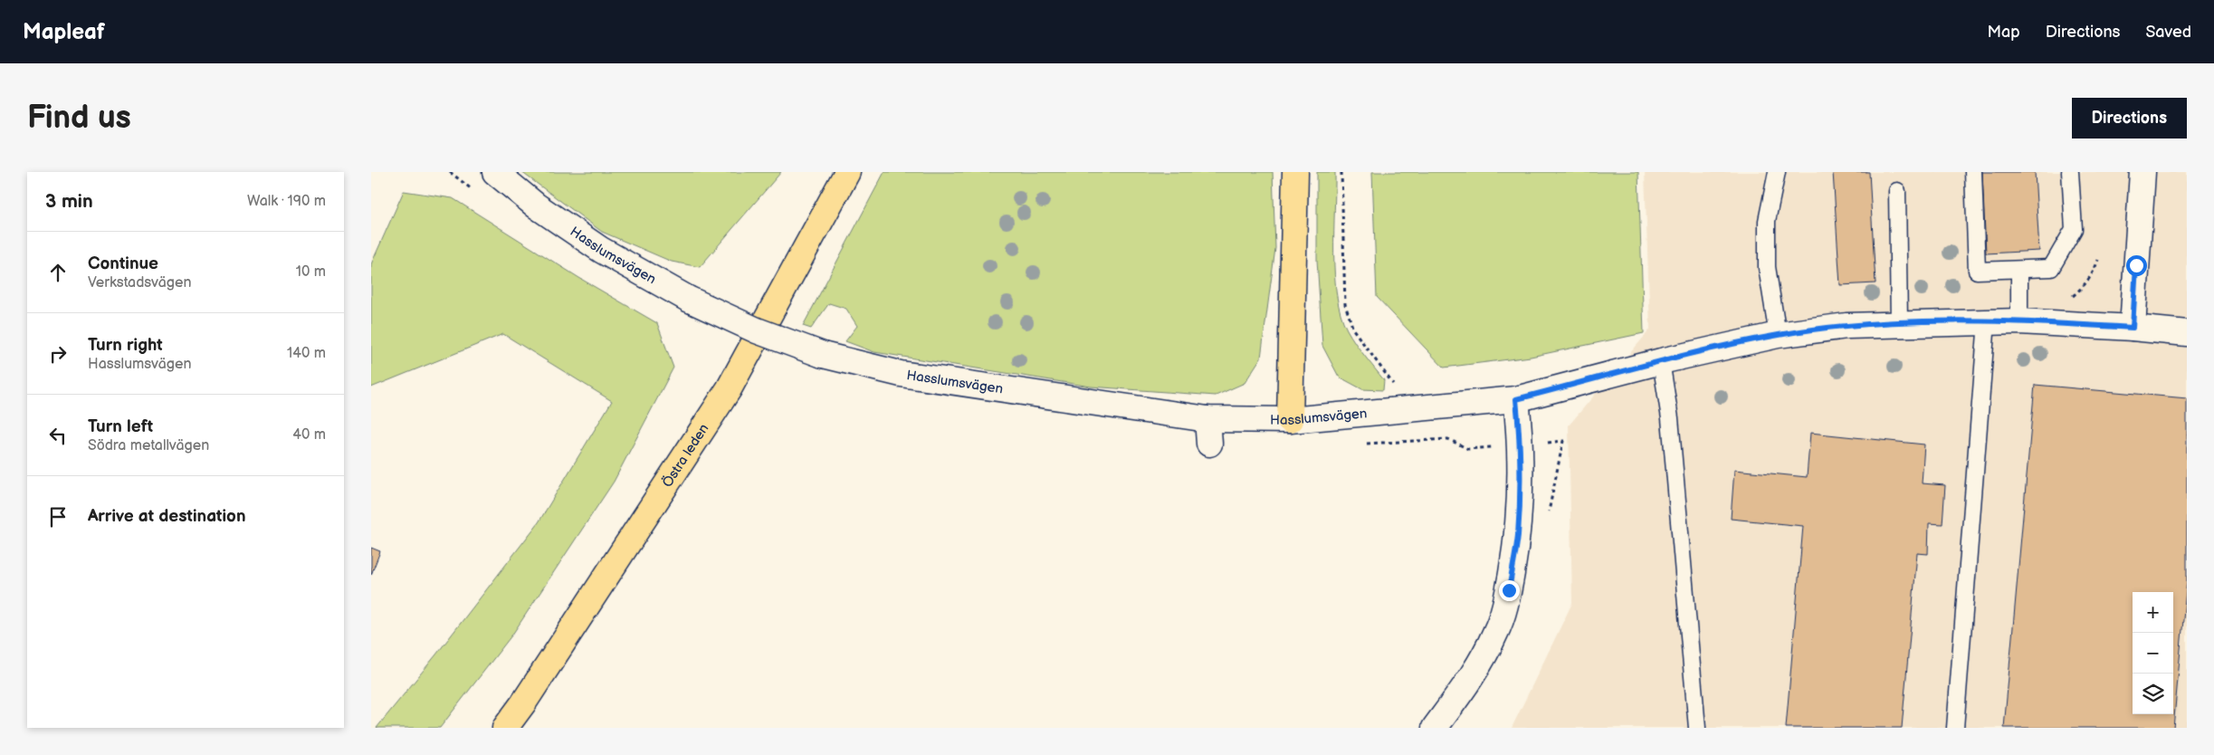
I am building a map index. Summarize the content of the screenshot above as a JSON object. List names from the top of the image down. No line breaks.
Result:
{"streets":{"highway":["Östra leden"],"street":["Hasslumsvägen"]},"page":{"header":"Mapleaf","nav":["Map","Directions","Saved"],"buttons":"Directions","title":"Find us","heading":["3 min","Walk · 190 m"],"list":[["Continue","Verkstadsvägen","10 m"],["Turn right","Hasslumsvägen","140 m"],["Turn left","Södra metallvägen","40 m"],"Arrive at destination"],"map_buttons":["+","−"]}}
